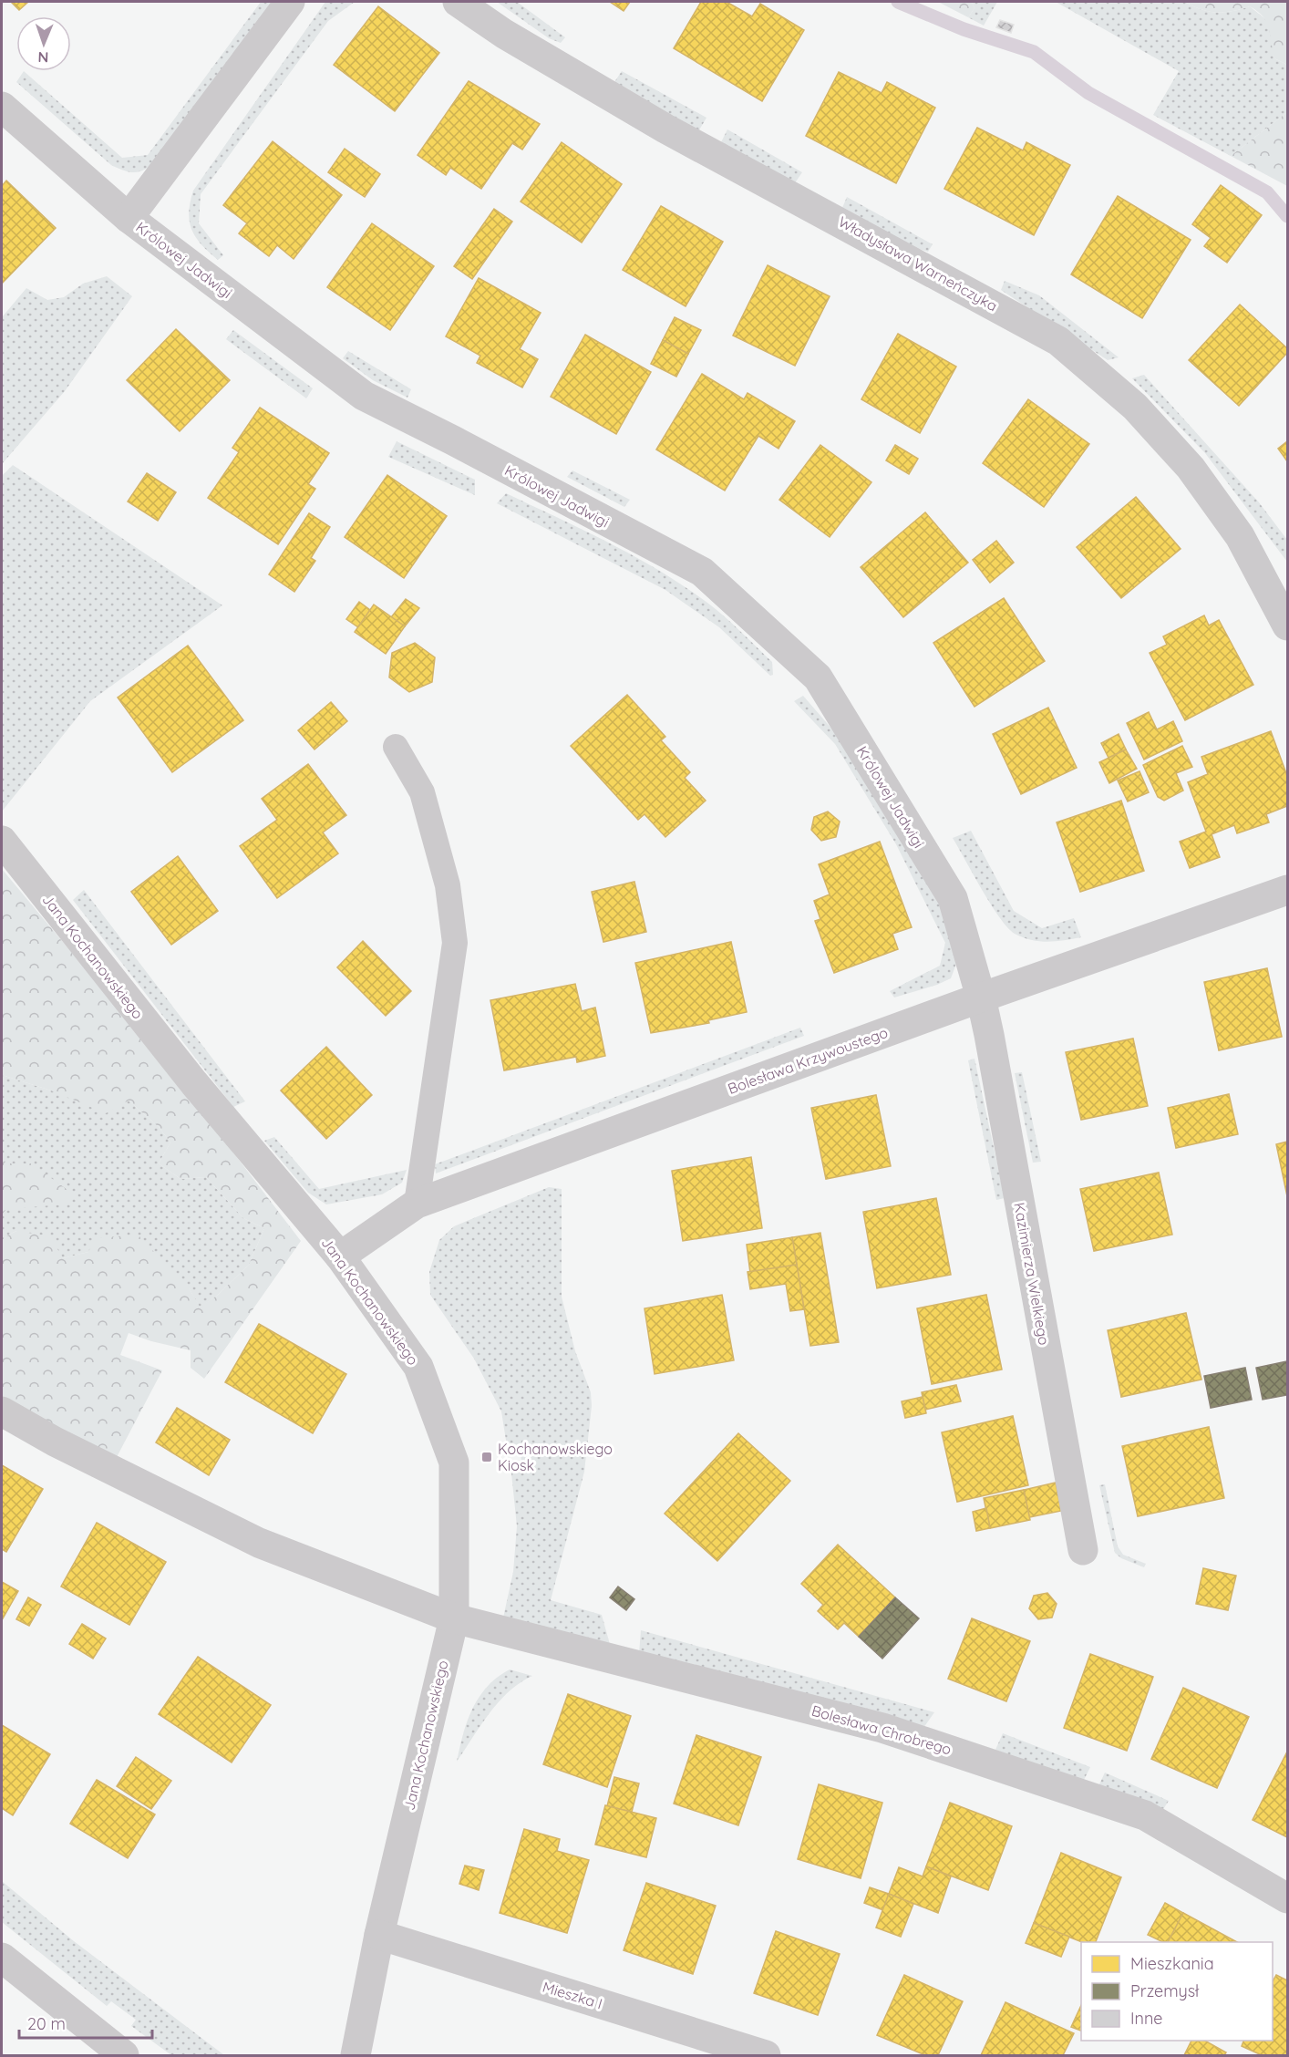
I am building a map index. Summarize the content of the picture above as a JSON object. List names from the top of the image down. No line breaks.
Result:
{"streets":{"street":["Królowej Jadwigi","Władysława Warneńczyka","Jana Kochanowskiego","Bolesława Krzywoustego","Kazimierza Wielkiego","Bolesława Chrobrego","Mieszka I"]},"crossings":[["Królowej Jadwigi","Bolesława Krzywoustego"],["Królowej Jadwigi","Kazimierza Wielkiego"],["Jana Kochanowskiego","Bolesława Krzywoustego"],["Jana Kochanowskiego","Bolesława Chrobrego"],["Jana Kochanowskiego","Mieszka I"],["Bolesława Krzywoustego","Kazimierza Wielkiego"]],"places":{"transit":["Kochanowskiego Kiosk"]},"legend":["Mieszkania","Przemysł","Inne"],"scale_bar":"20 m","north":"bottom"}
